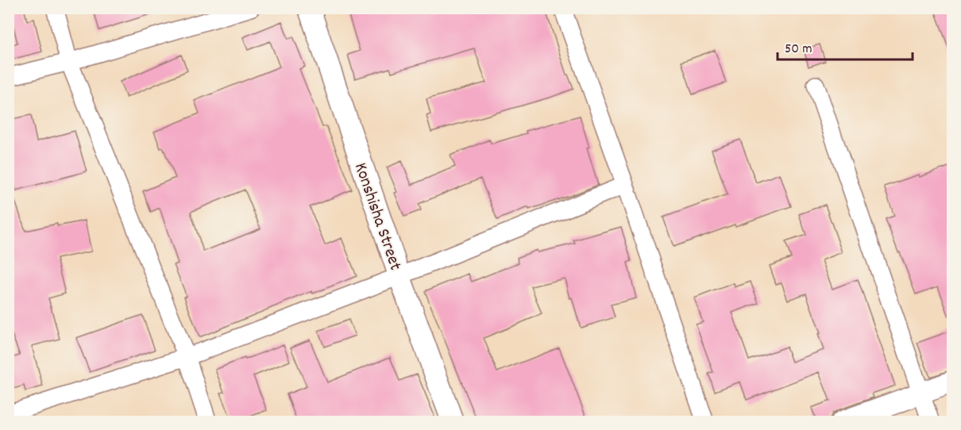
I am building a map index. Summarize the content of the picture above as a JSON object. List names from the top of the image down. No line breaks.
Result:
{"streets":{"street":["Konshisha Street"]},"scale_bar":"50 m"}
